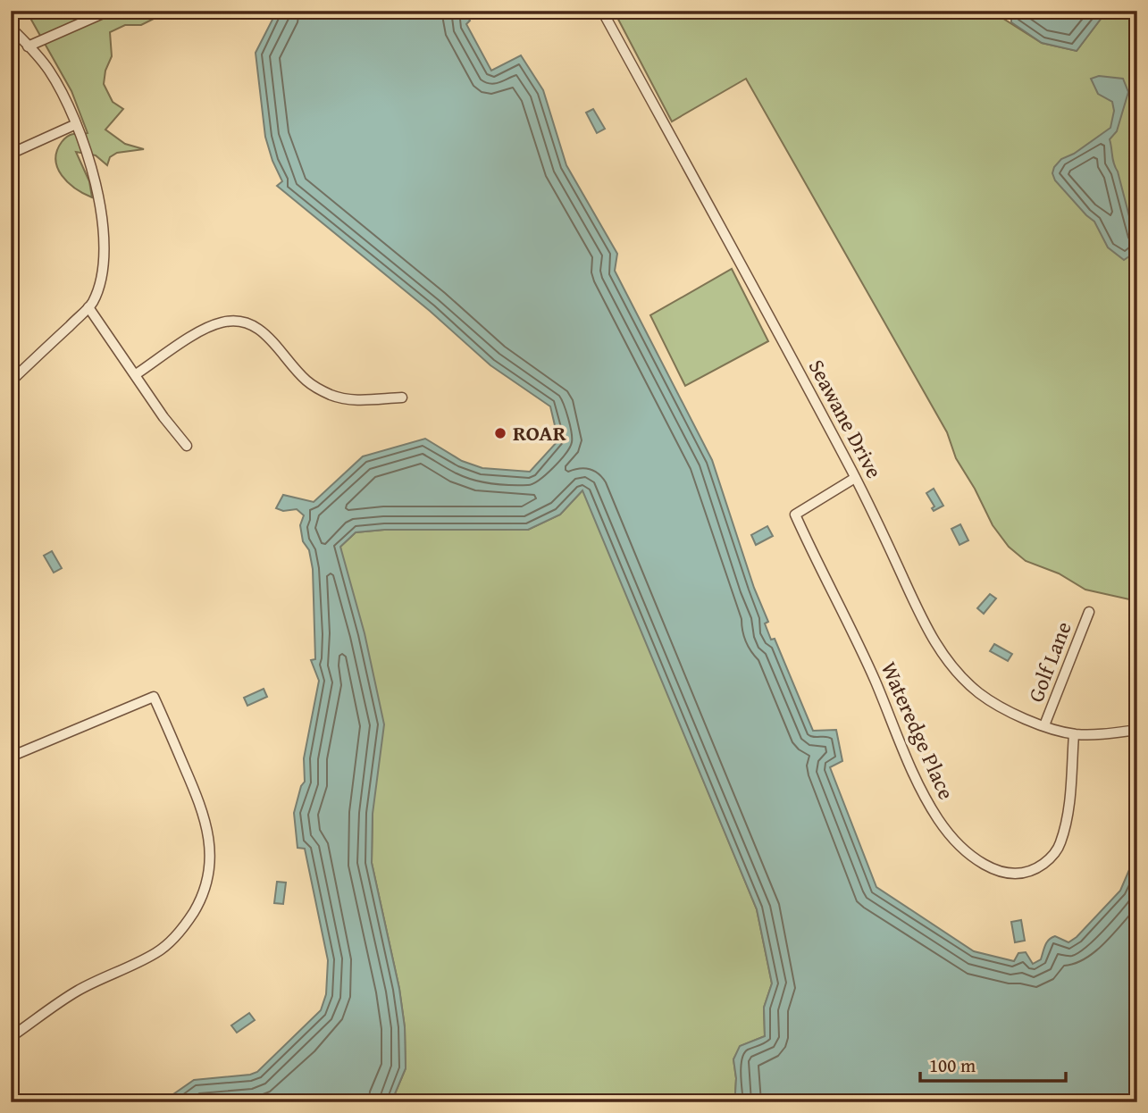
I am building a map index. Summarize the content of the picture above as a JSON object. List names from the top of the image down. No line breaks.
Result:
{"streets":{"street":["Seawane Drive","Golf Lane","Wateredge Place"]},"crossings":[["Seawane Drive","Golf Lane"],["Seawane Drive","Wateredge Place"]],"places":["ROAR"],"scale_bar":"100 m"}
